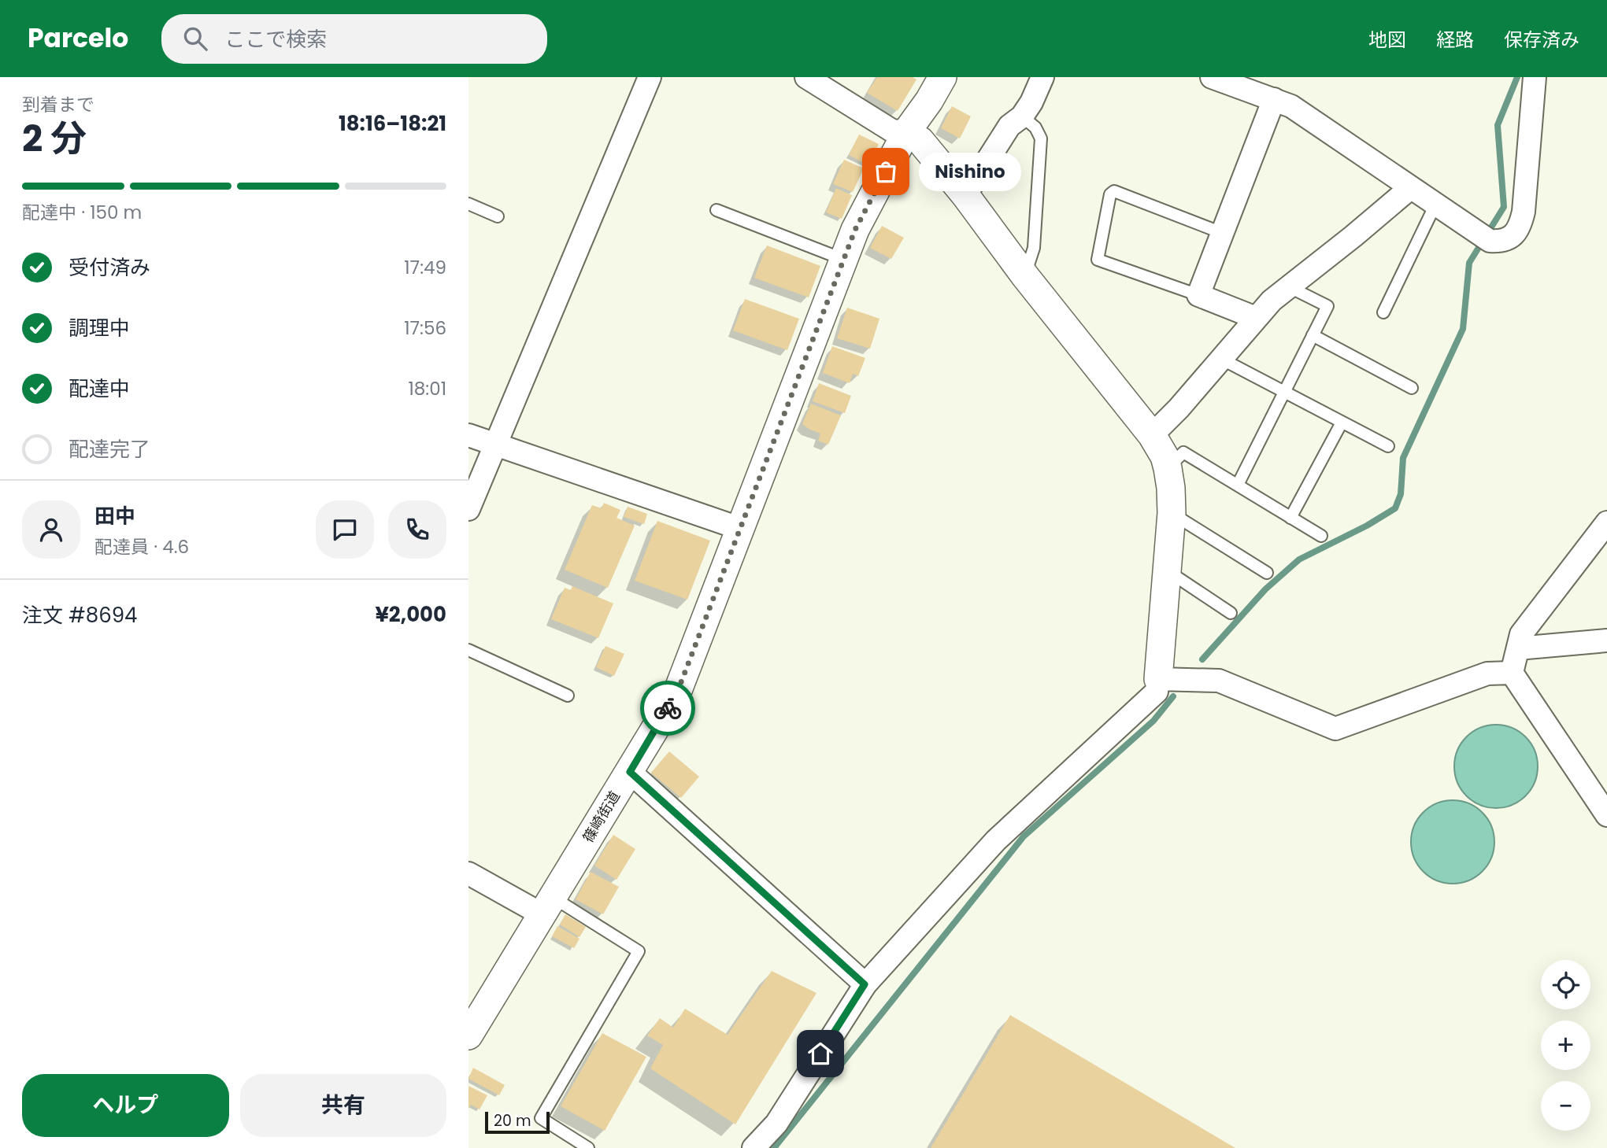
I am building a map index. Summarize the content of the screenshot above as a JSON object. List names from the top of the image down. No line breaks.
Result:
{"streets":{"street":["篠崎街道"]},"places":["Nishino"],"scale_bar":"20 m","page":{"header":"Parcelo","search":"ここで検索","nav":["地図","経路","保存済み"],"heading":["2 分","到着まで","18:16–18:21"],"panel":["田中","配達員 · 4.6","注文 #8694","¥2,000"],"bubble":"Nishino","bar":"配達中 · 150 m","list":[["受付済み","17:49"],["調理中","17:56"],["配達中","18:01"],"配達完了"],"map_buttons":["+","−"],"buttons":["ヘルプ","共有"],"scale":"20 m"}}
